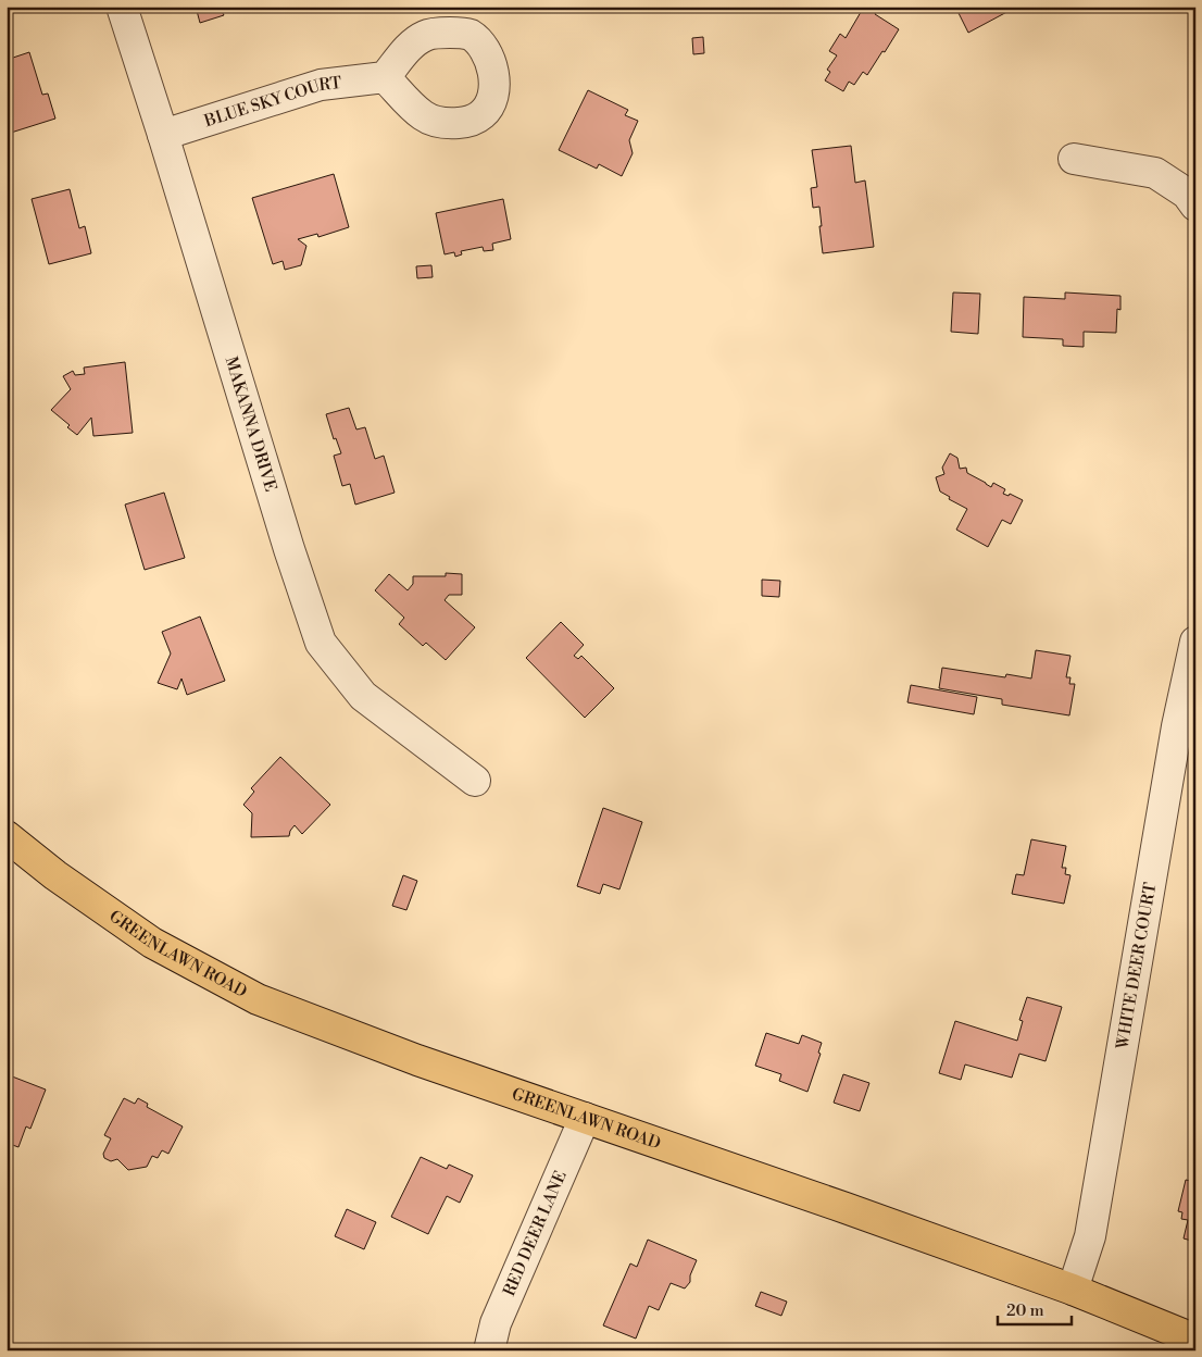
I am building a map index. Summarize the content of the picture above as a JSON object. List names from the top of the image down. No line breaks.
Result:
{"streets":{"main road":["GREENLAWN ROAD"],"street":["BLUE SKY COURT","MAKANNA DRIVE","WHITE DEER COURT","RED DEER LANE"]},"crossings":[["BLUE SKY COURT","MAKANNA DRIVE"],["GREENLAWN ROAD","WHITE DEER COURT"],["GREENLAWN ROAD","RED DEER LANE"]],"scale_bar":"20 m"}
